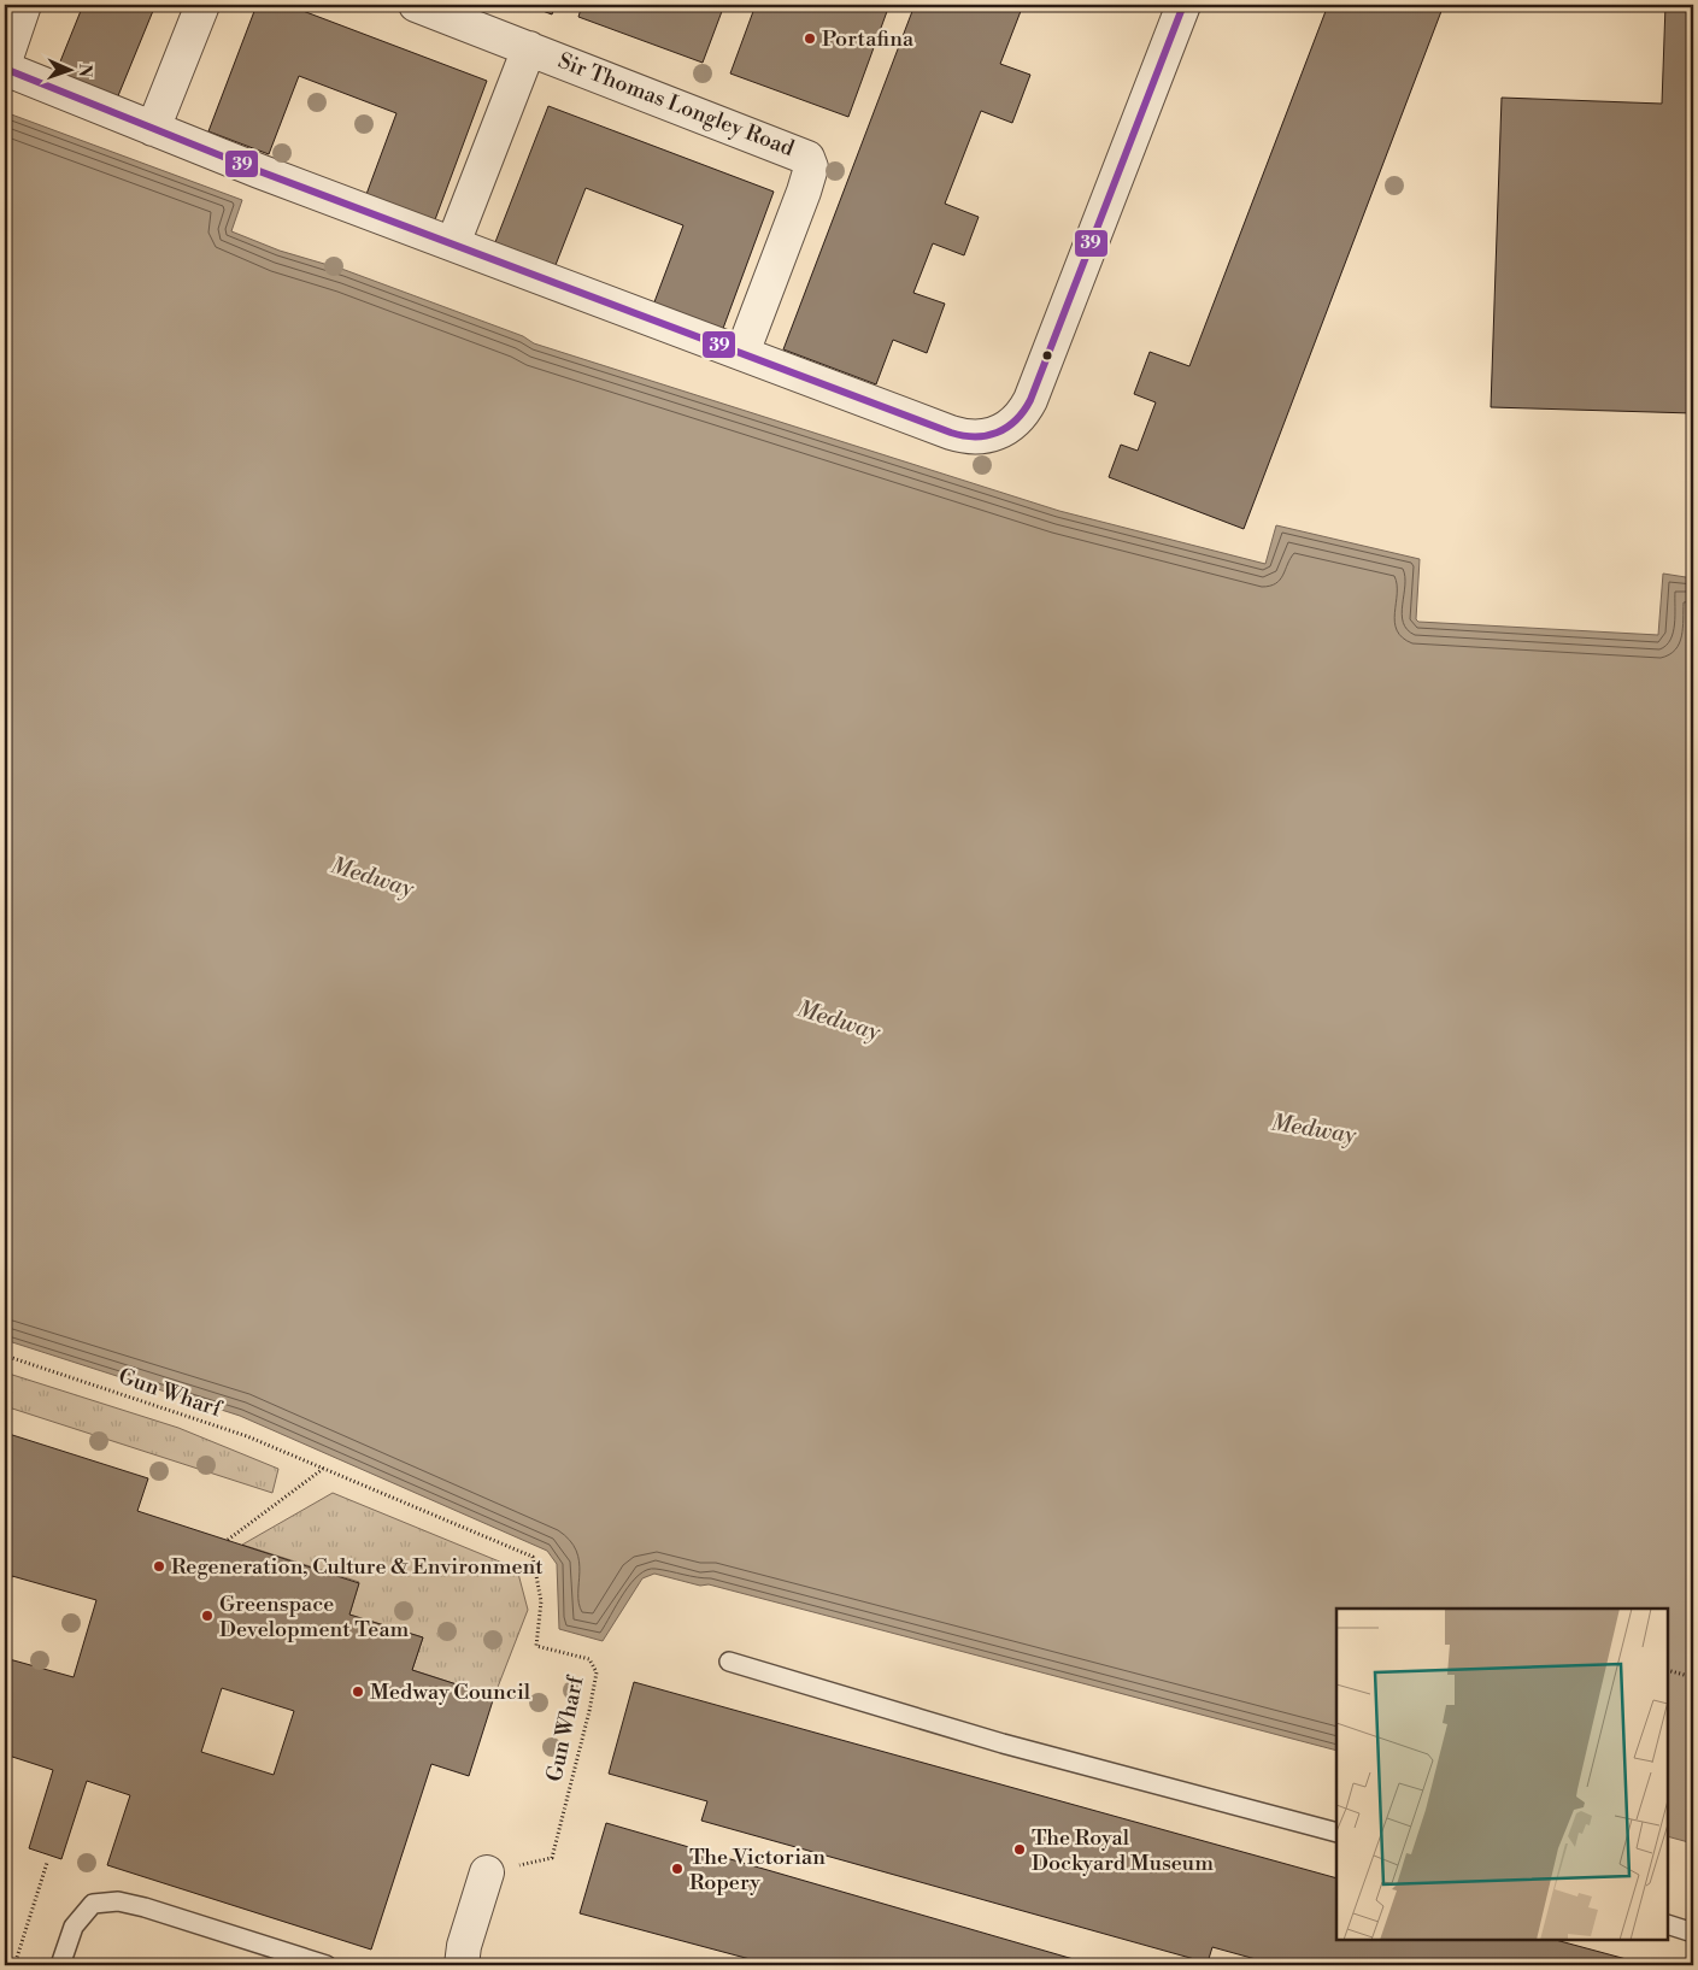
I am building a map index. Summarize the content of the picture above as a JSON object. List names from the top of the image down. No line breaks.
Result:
{"streets":{"street":["Sir Thomas Longley Road"],"path":["Gun Wharf"]},"water":["Medway"],"places":["Portafina","Regeneration, Culture & Environment","Greenspace Development Team","Medway Council","The Royal Dockyard Museum","The Victorian Ropery"],"lines":["transit line 39"],"north":"right"}
